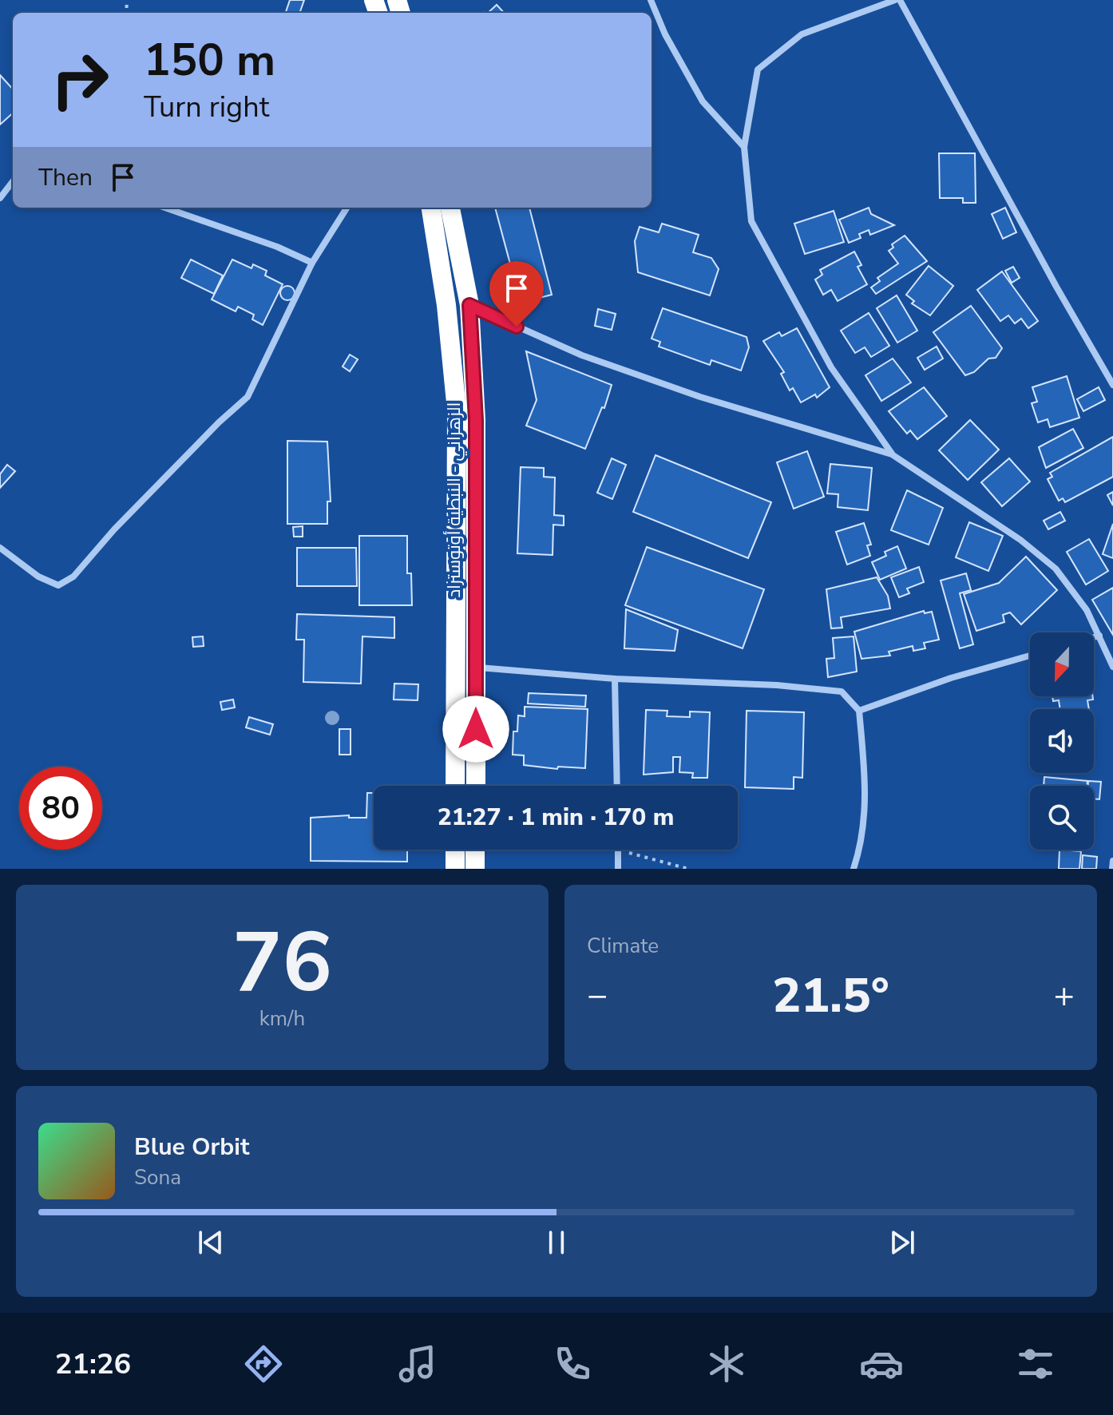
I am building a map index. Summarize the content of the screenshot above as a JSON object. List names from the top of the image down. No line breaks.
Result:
{"streets":{"highway":["الزهراني - النبطية أوتوستراد"]},"north":"bottom","page":{"turn":["150 m","Turn right"],"then":"Then","limit":"80","trip":"21:27 · 1 min · 170 m","tile":[["76","km/h"],"Climate"],"heat":["−","21.5°","+"],"song":["Blue Orbit","Sona"],"tabs":"21:26"}}
